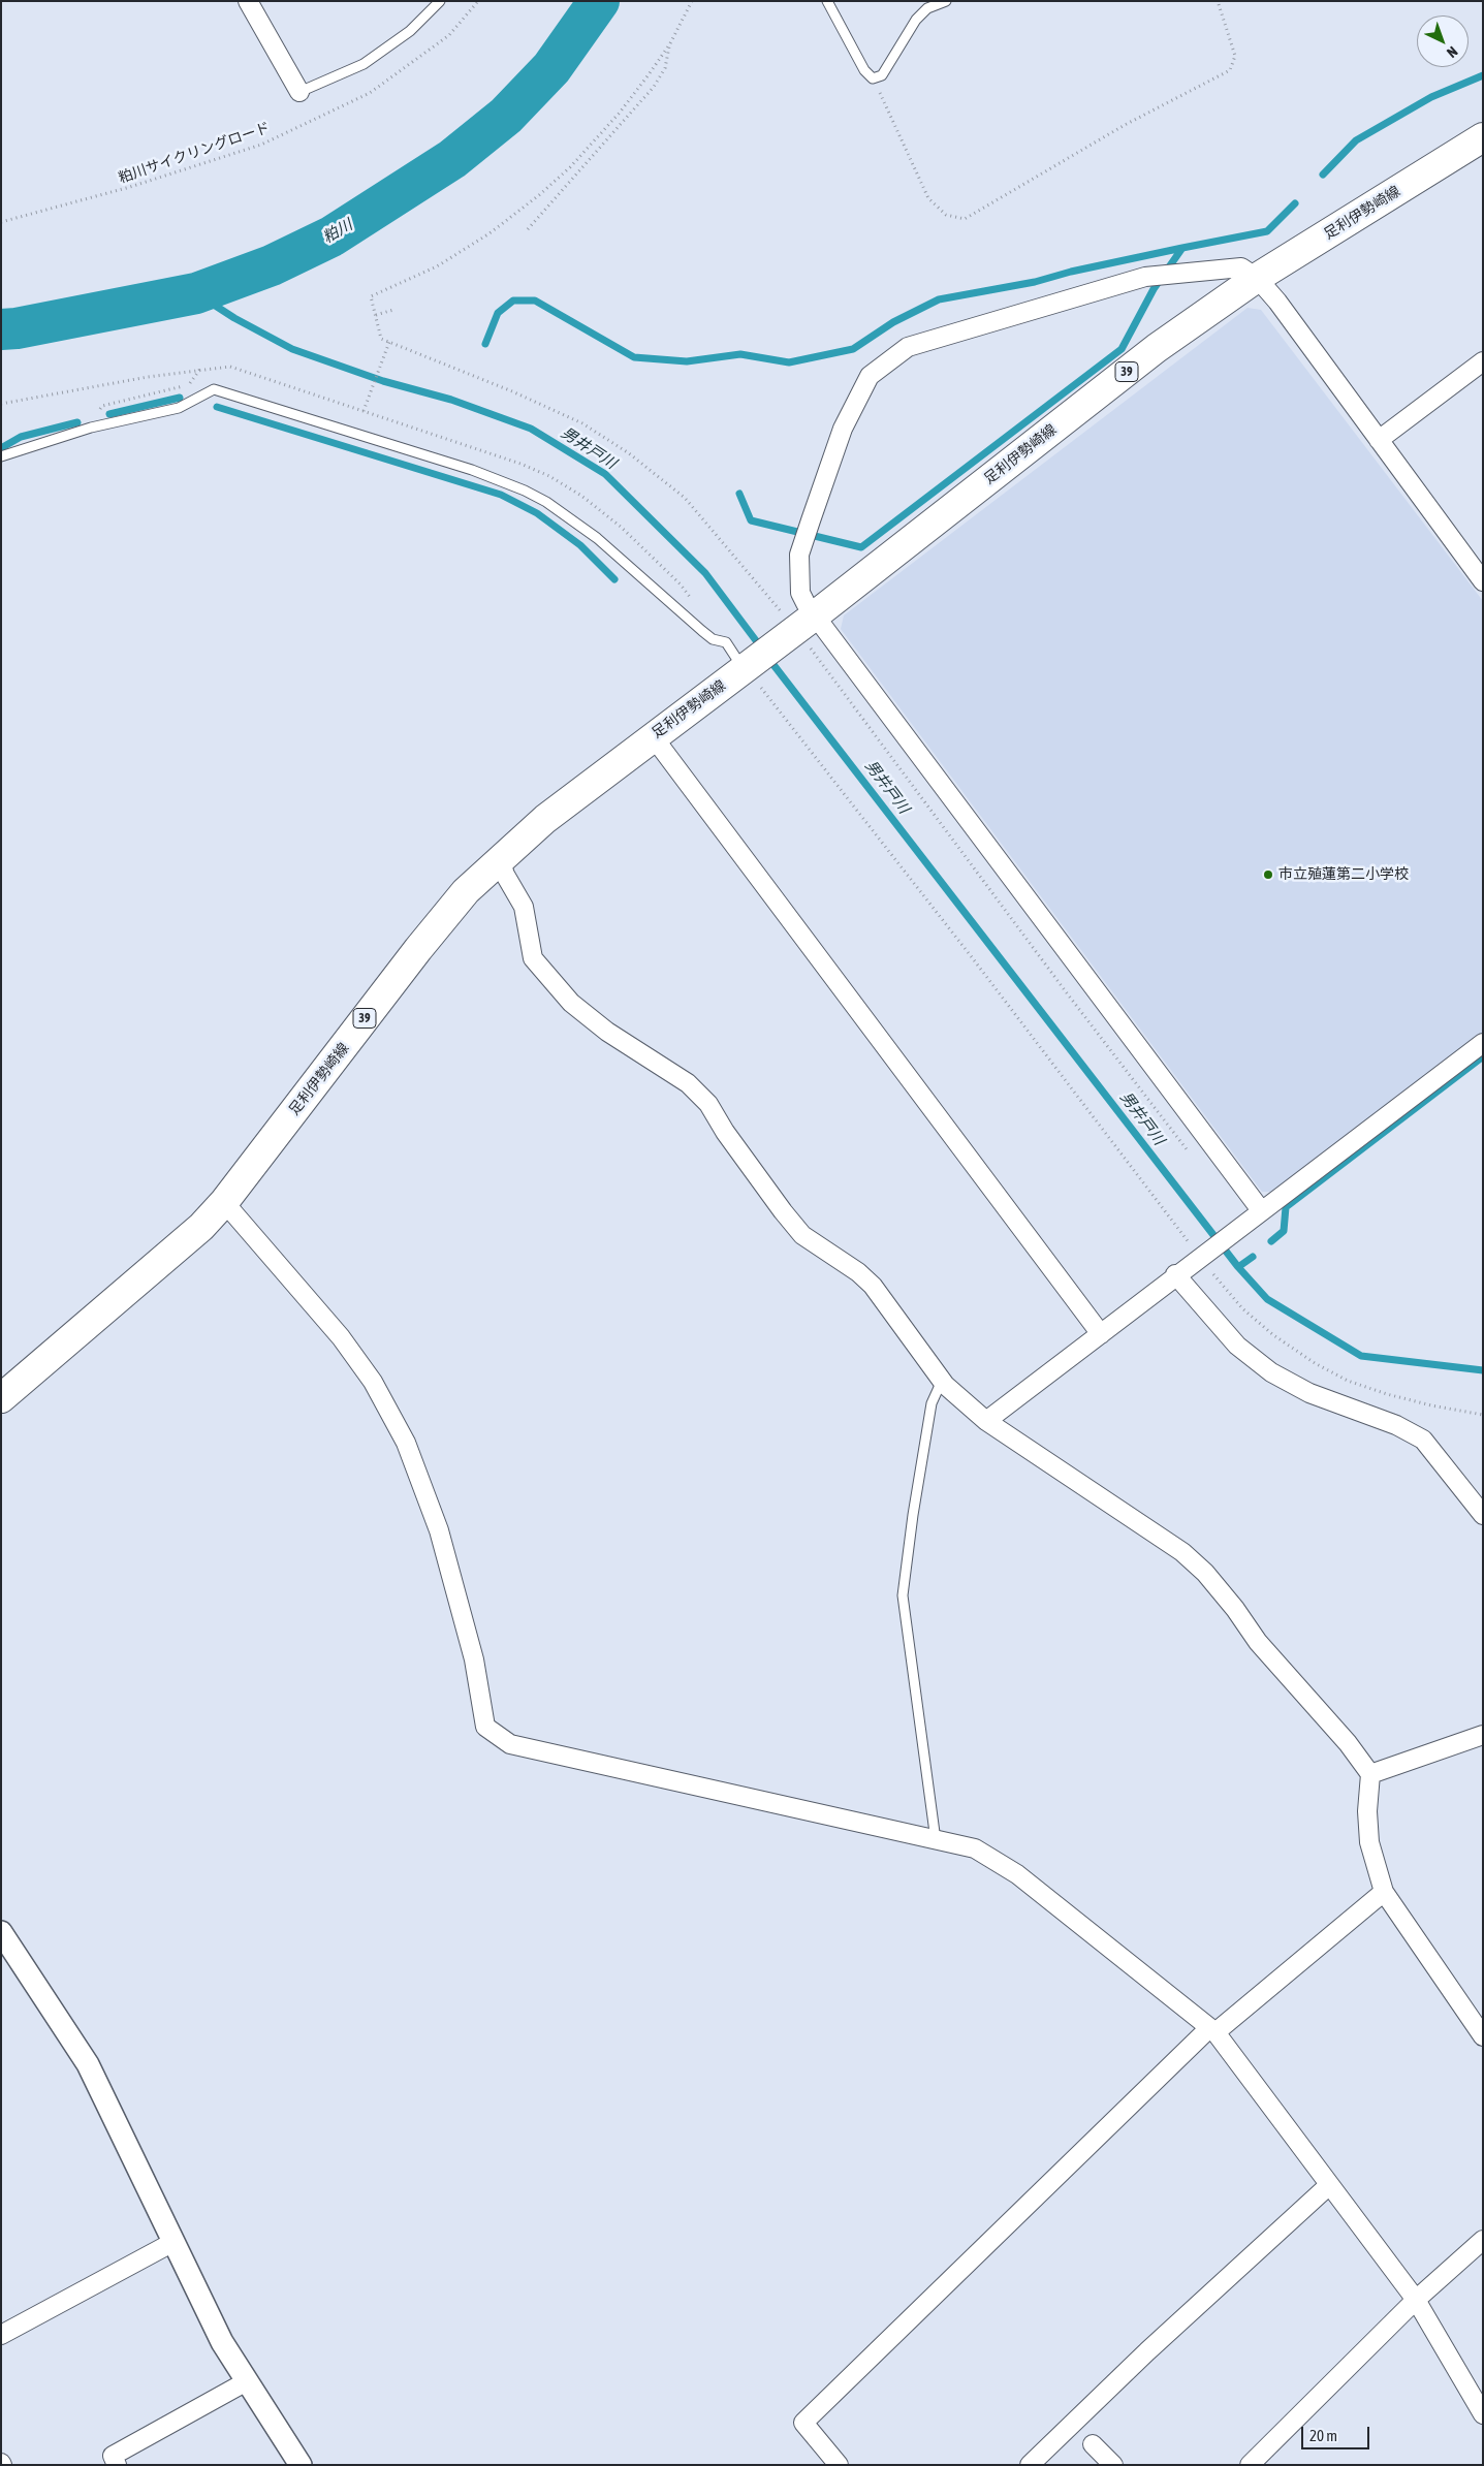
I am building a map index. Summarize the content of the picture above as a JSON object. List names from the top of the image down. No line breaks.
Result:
{"streets":{"main road":["足利伊勢崎線","39"],"path":["粕川サイクリングロード"]},"water":["粕川","男井戸川"],"places":["市立殖蓮第二小学校"],"scale_bar":"20 m","north":"bottom right"}
